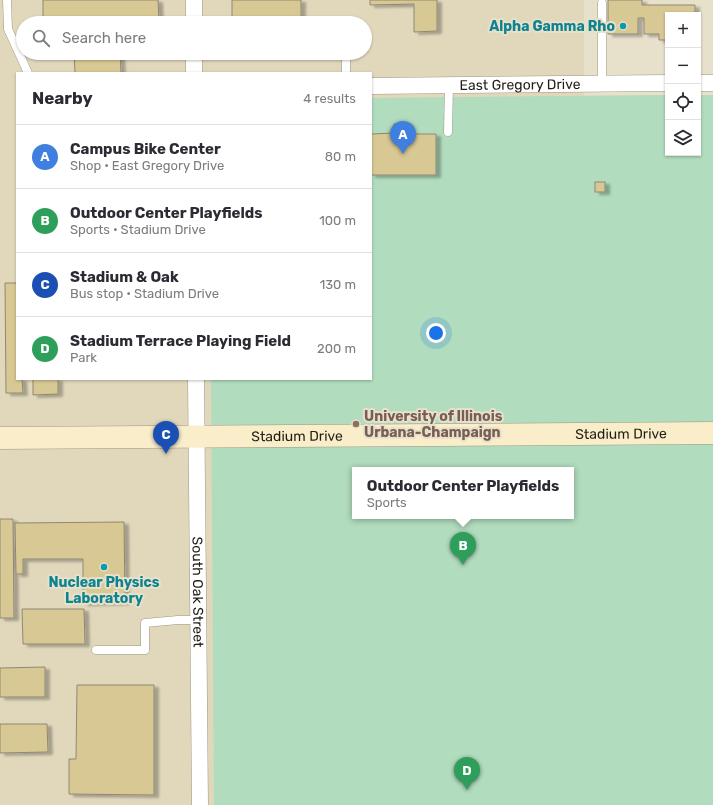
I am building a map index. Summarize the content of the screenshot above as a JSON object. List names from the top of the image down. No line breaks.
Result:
{"streets":{"street":["East Gregory Drive","Stadium Drive","South Oak Street"]},"crossings":[["Stadium Drive","South Oak Street"]],"places":["Alpha Gamma Rho","University of Illinois Urbana-Champaign","Nuclear Physics Laboratory"],"page":{"map_buttons":["+","−"],"search":"Search here","heading":["Nearby","4 results"],"pins":["A","C","B","D"],"list":[{"mark":"A","name":"Campus Bike Center","note":"Shop · East Gregory Drive","value":"80 m"},{"mark":"B","name":"Outdoor Center Playfields","note":"Sports · Stadium Drive","value":"100 m"},{"mark":"C","name":"Stadium & Oak","note":"Bus stop · Stadium Drive","value":"130 m"},{"mark":"D","name":"Stadium Terrace Playing Field","note":"Park","value":"200 m"}],"popup":["Outdoor Center Playfields","Sports"]}}
